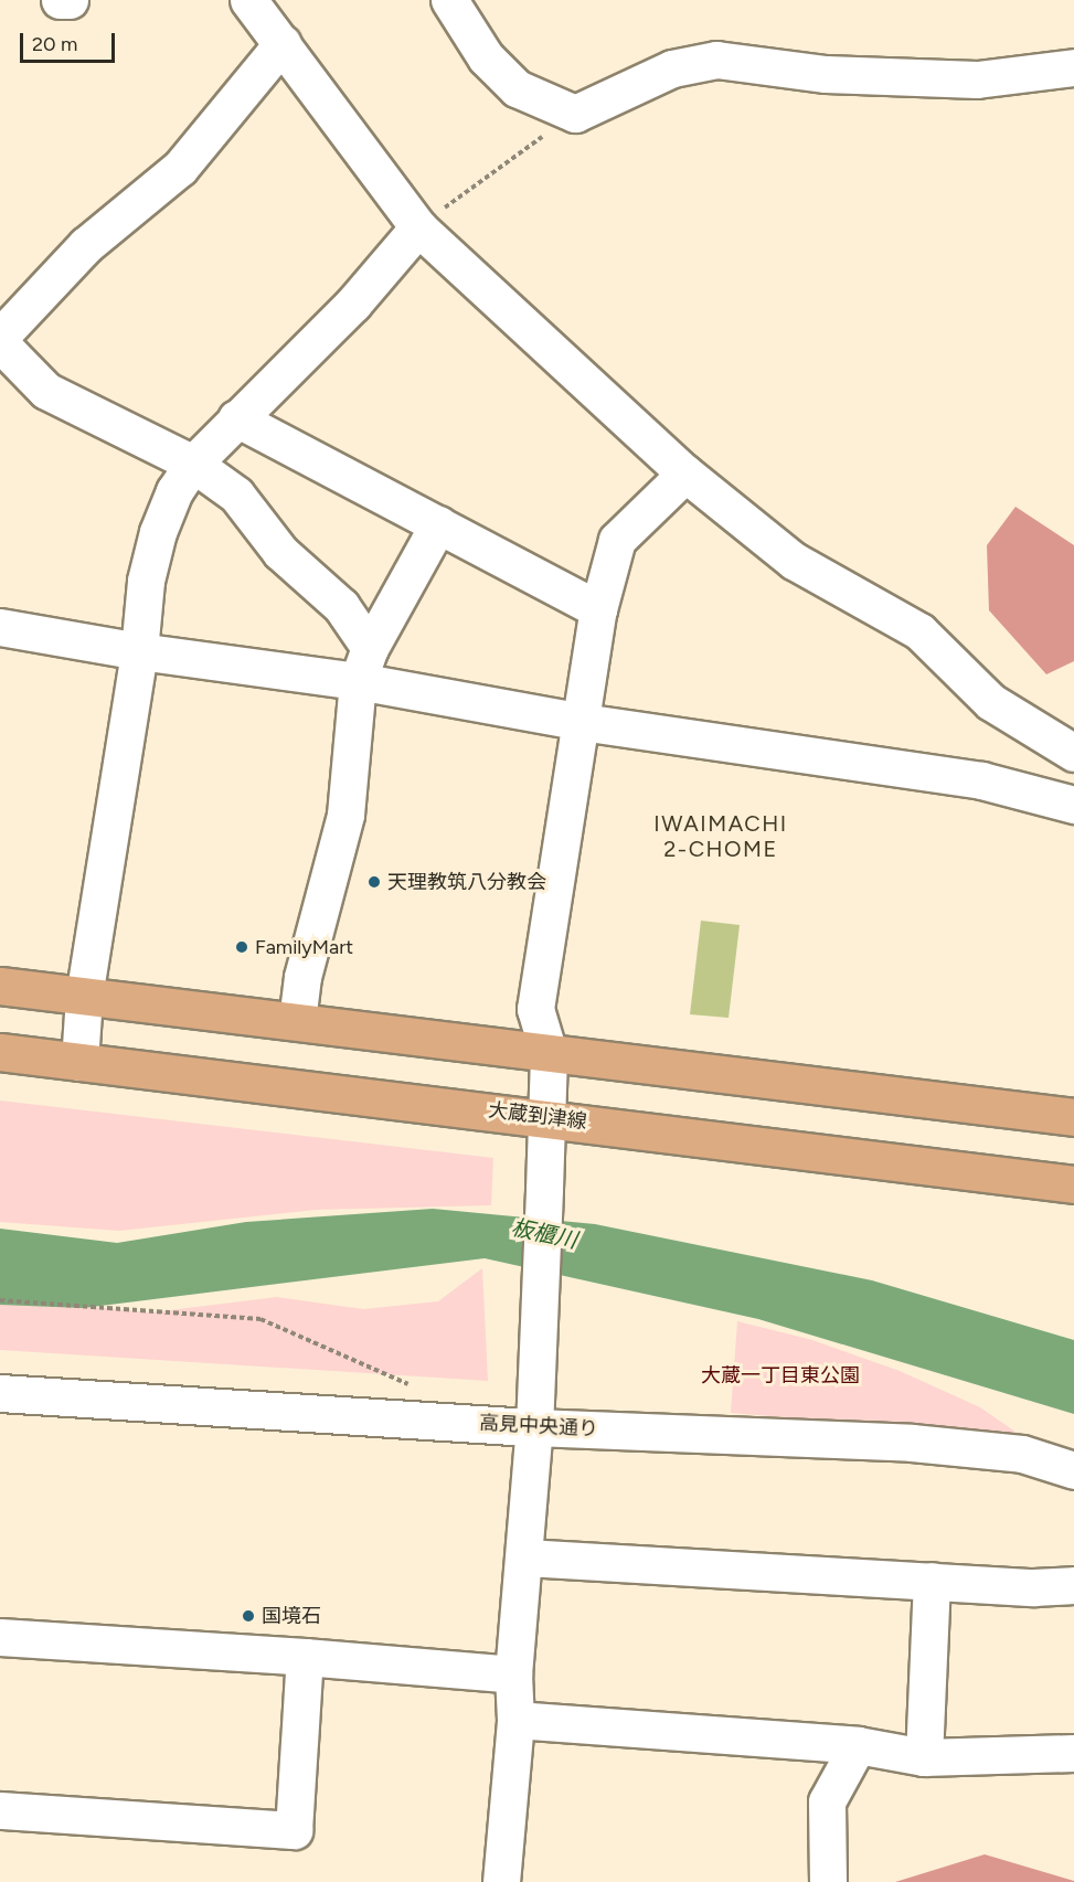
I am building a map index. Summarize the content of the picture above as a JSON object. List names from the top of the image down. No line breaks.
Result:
{"streets":{"main road":["大蔵到津線"],"street":["高見中央通り"]},"districts":["IWAIMACHI 2-CHOME"],"water":["板櫃川"],"parks":["大蔵一丁目東公園"],"places":["天理教筑八分教会","FamilyMart","国境石"],"scale_bar":"20 m"}
